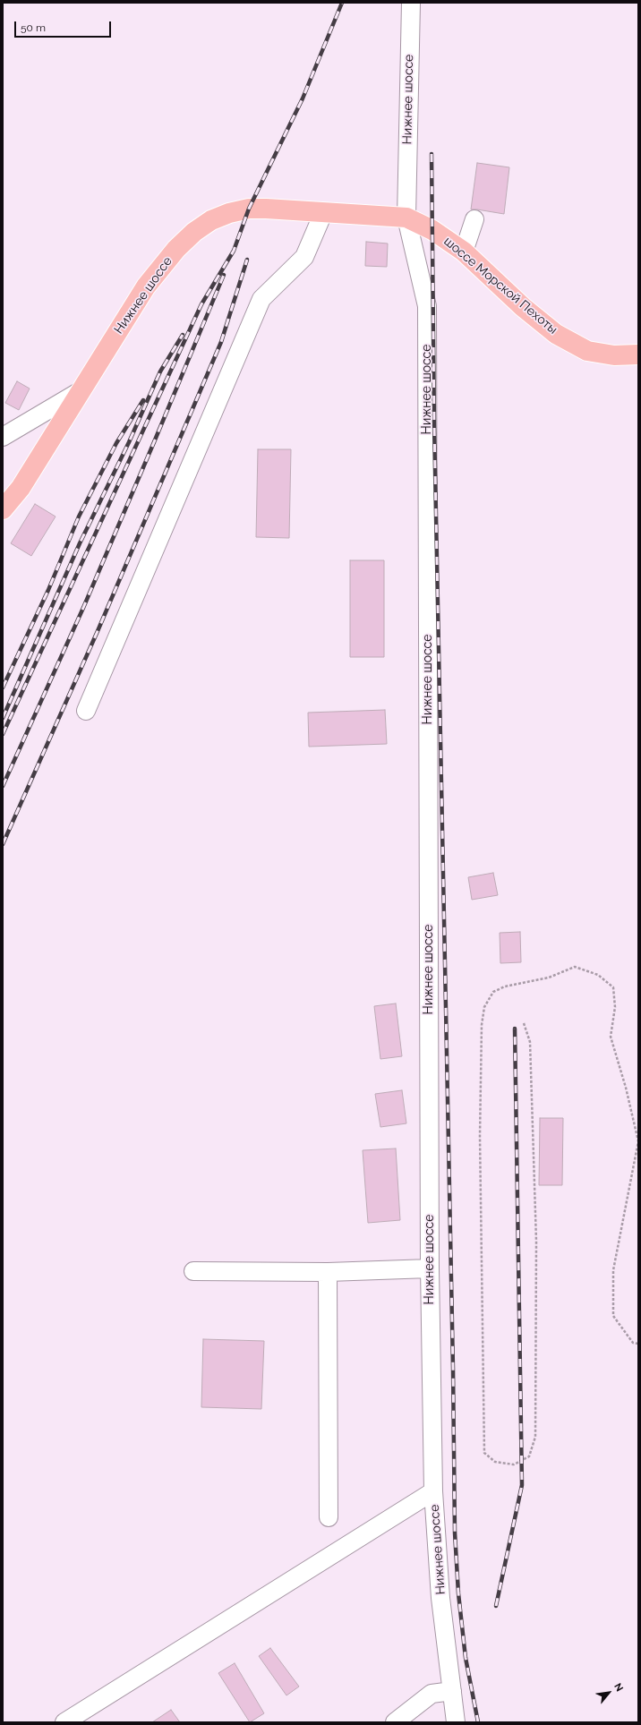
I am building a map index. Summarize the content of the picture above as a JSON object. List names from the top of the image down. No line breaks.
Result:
{"streets":{"main road":["Нижнее шоссе","шоссе Морской Пехоты"]},"crossings":[["Нижнее шоссе","шоссе Морской Пехоты"]],"scale_bar":"50 m","north":"top right"}
